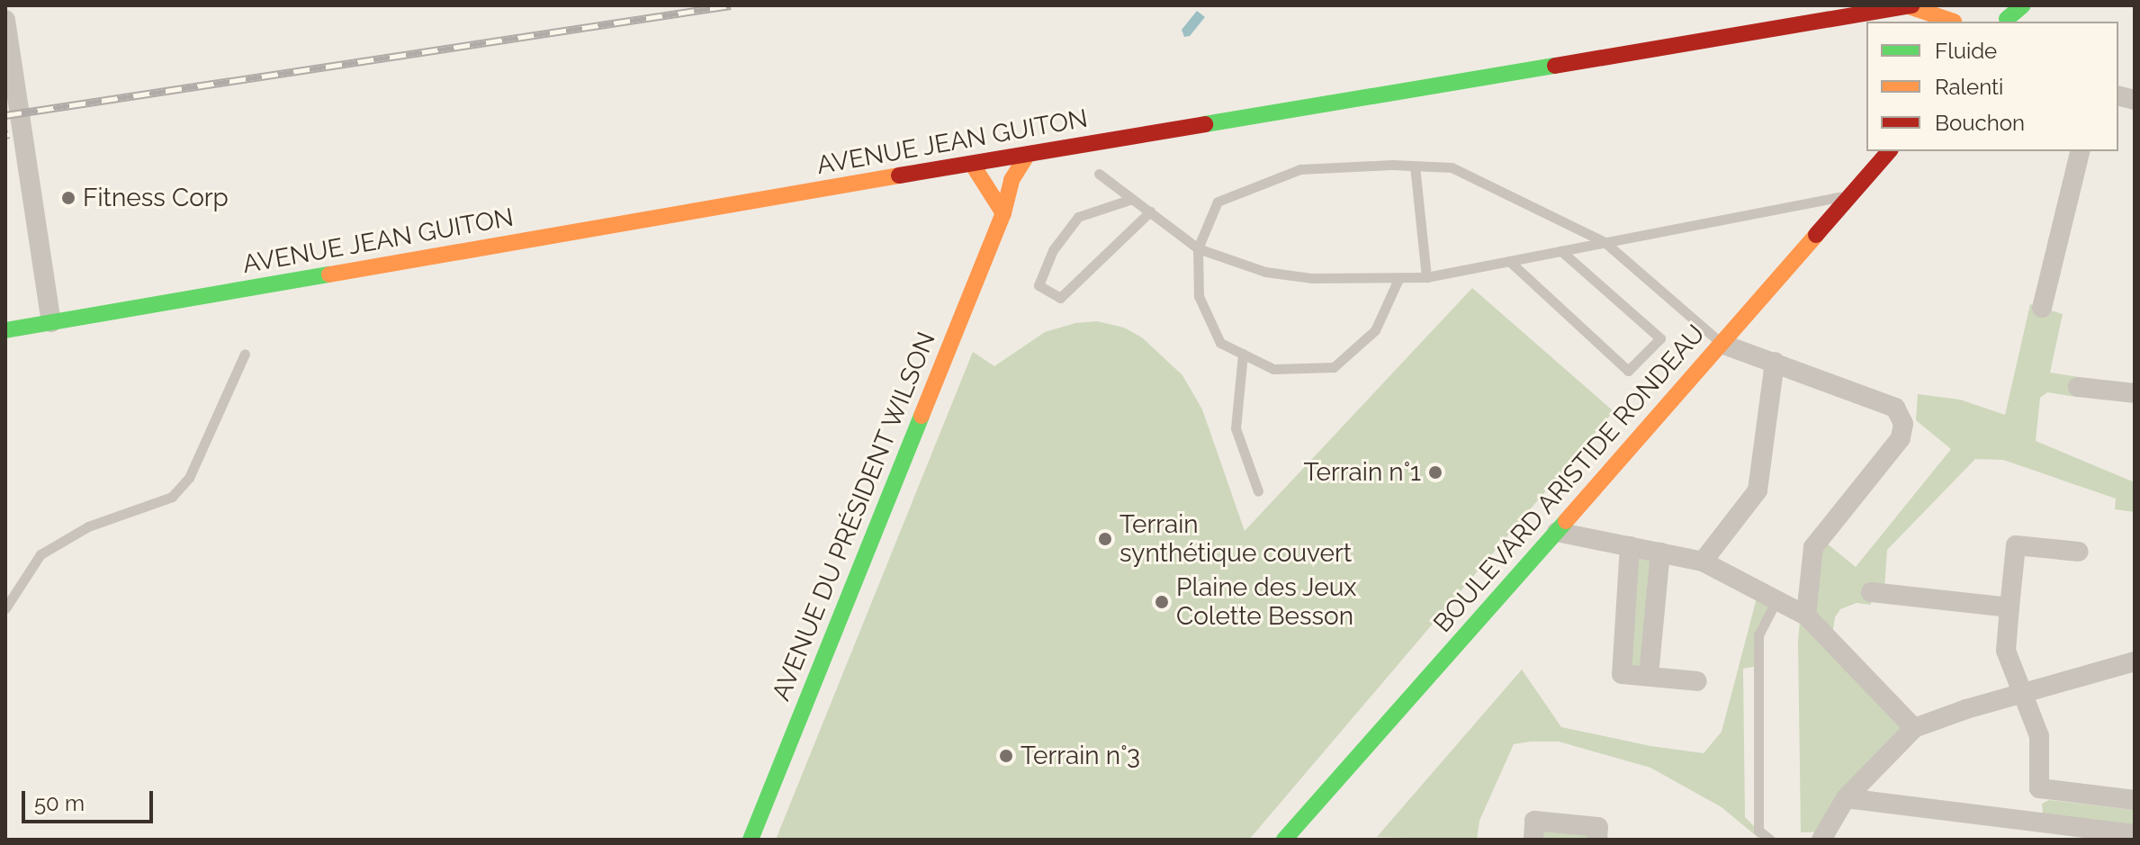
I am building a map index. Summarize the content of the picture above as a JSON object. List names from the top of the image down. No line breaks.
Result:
{"streets":{"main road":["AVENUE JEAN GUITON","BOULEVARD ARISTIDE RONDEAU","AVENUE DU PRÉSIDENT WILSON"]},"crossings":[["AVENUE JEAN GUITON","AVENUE DU PRÉSIDENT WILSON"]],"places":["Fitness Corp","Terrain n°1","Terrain synthétique couvert","Plaine des Jeux Colette Besson","Terrain n°3"],"legend":["Fluide","Ralenti","Bouchon"],"scale_bar":"50 m"}
